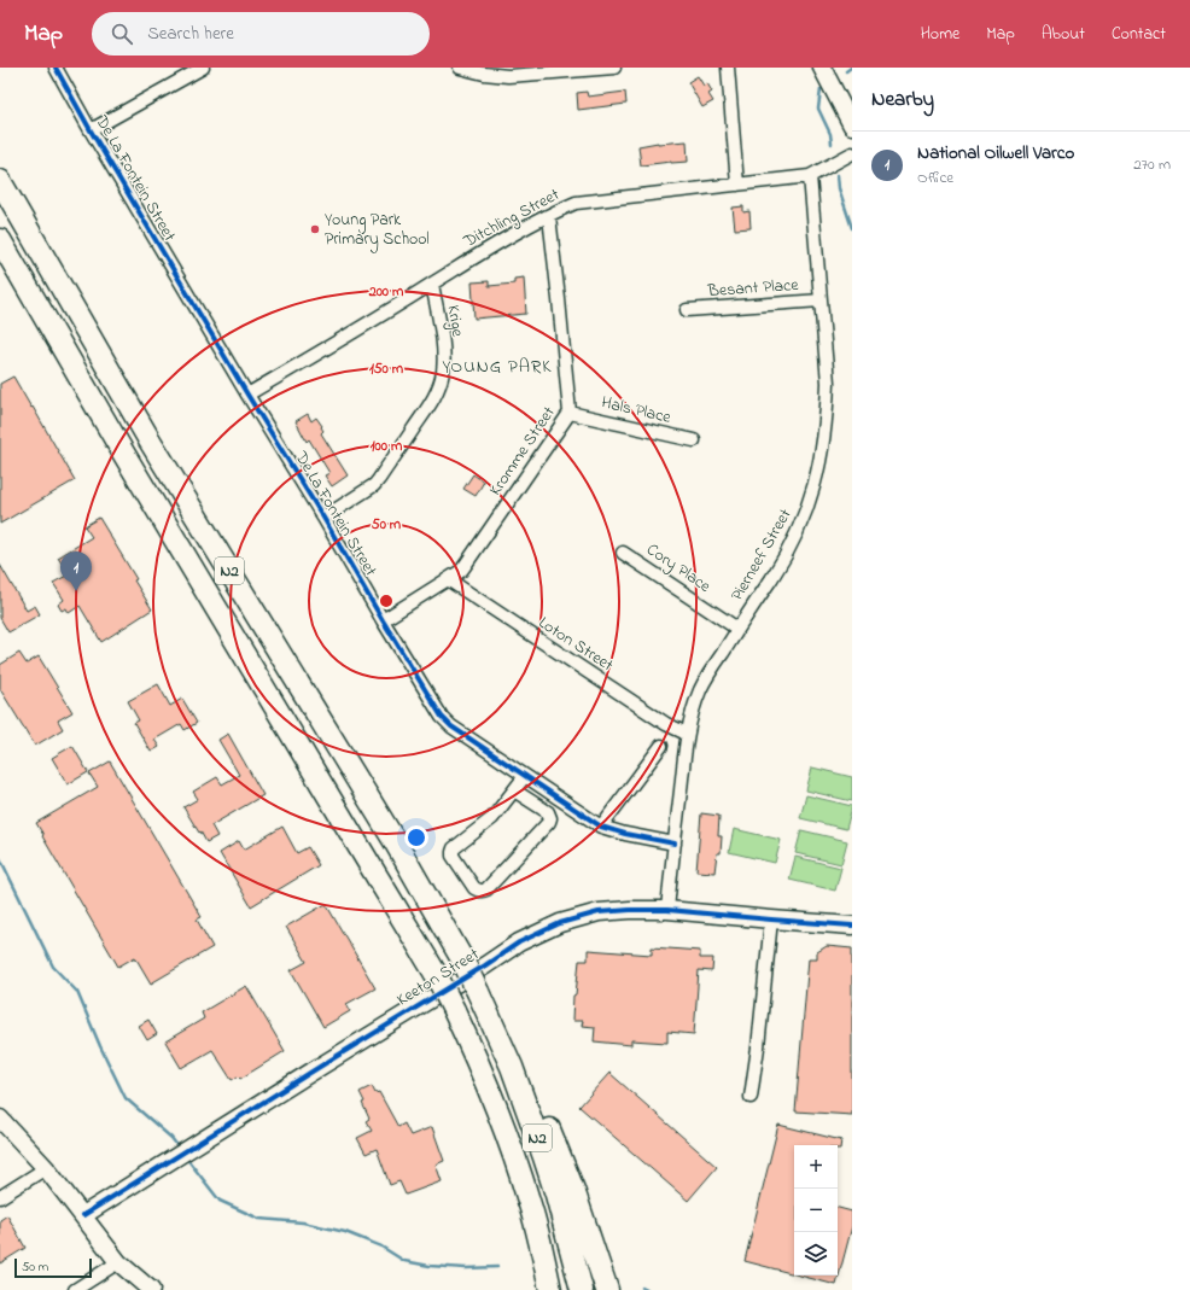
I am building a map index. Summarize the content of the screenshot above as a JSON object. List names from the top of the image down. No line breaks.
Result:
{"streets":{"highway":["N2"],"street":["De La Fontein Street","Ditchling Street","Besant Place","Krige","Hals Place","Kromme Street","Pierneef Street","Cory Place","Loton Street","Keeton Street"]},"crossings":[["De La Fontein Street","Ditchling Street"],["De La Fontein Street","Krige"],["De La Fontein Street","Kromme Street"],["De La Fontein Street","Pierneef Street"],["Ditchling Street","Krige"],["Ditchling Street","Kromme Street"],["Ditchling Street","Pierneef Street"],["Besant Place","Pierneef Street"],["Hals Place","Kromme Street"],["Kromme Street","Loton Street"],["Pierneef Street","Cory Place"],["Pierneef Street","Loton Street"],["Pierneef Street","Keeton Street"]],"districts":["YOUNG PARK"],"places":["Young Park Primary School"],"scale_bar":"50 m","page":{"header":"Map","search":"Search here","nav":["Home","Map","About","Contact"],"heading":"Nearby","list":[{"mark":"1","name":"National Oilwell Varco","note":"Office","value":"270 m"}],"pins":"1","map_buttons":["+","−"],"scale":"50 m"},"rings":["200 m","150 m","100 m","50 m"]}
